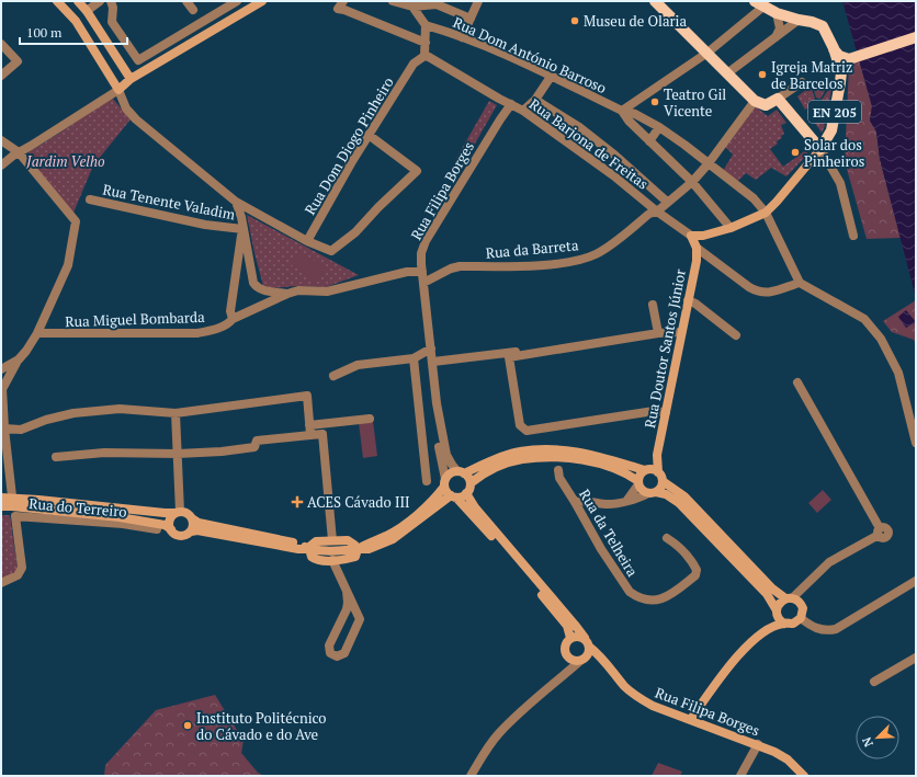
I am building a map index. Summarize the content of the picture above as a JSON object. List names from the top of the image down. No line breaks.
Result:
{"streets":{"main road":["EN 205","Rua Filipa Borges","Rua Doutor Santos Júnior"],"street":["Rua Dom António Barroso","Rua Barjona de Freitas","Rua Dom Diogo Pinheiro","Rua Tenente Valadim","Rua da Barreta","Rua Miguel Bombarda","Rua do Terreiro","Rua da Telheira"]},"crossings":[["Rua Dom António Barroso","Rua da Barreta"],["Rua Barjona de Freitas","Rua Dom Diogo Pinheiro"],["Rua Barjona de Freitas","Rua Filipa Borges"],["Rua Barjona de Freitas","Rua da Barreta"],["Rua Filipa Borges","Rua da Barreta"]],"parks":["Jardim Velho"],"places":{"other":["Museu de Olaria","Igreja Matriz de Barcelos","Teatro Gil Vicente","Solar dos Pinheiros","Instituto Politécnico do Cávado e do Ave"],"health":["ACES Cávado III"]},"scale_bar":"100 m","north":"bottom left"}
